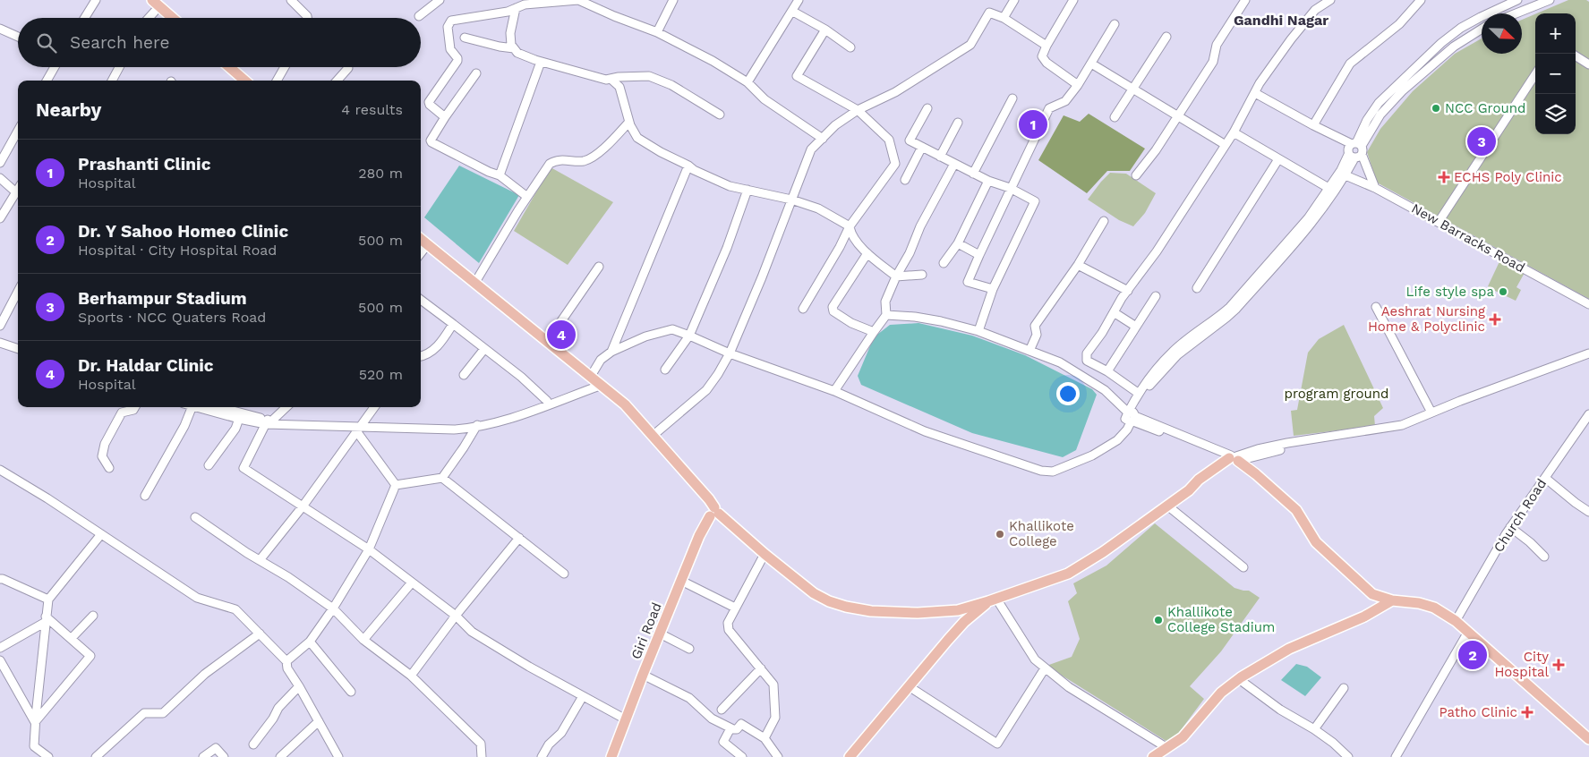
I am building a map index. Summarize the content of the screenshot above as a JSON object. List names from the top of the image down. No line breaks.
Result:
{"streets":{"main road":["Giri Road"],"street":["New Barracks Road","Church Road"]},"districts":["Gandhi Nagar"],"parks":["program ground"],"places":{"other":["NCC Ground","Life style spa","Khallikote College","Khallikote College Stadium"],"health":["ECHS Poly Clinic","Aeshrat Nursing Home & Polyclinic","City Hospital","Patho Clinic"]},"north":"bottom right","page":{"map_buttons":["+","−"],"search":"Search here","heading":["Nearby","4 results"],"pins":["1","3","4","2"],"list":[{"mark":"1","name":"Prashanti Clinic","note":"Hospital","value":"280 m"},{"mark":"2","name":"Dr. Y Sahoo Homeo Clinic","note":"Hospital · City Hospital Road","value":"500 m"},{"mark":"3","name":"Berhampur Stadium","note":"Sports · NCC Quaters Road","value":"500 m"},{"mark":"4","name":"Dr. Haldar Clinic","note":"Hospital","value":"520 m"}]}}
